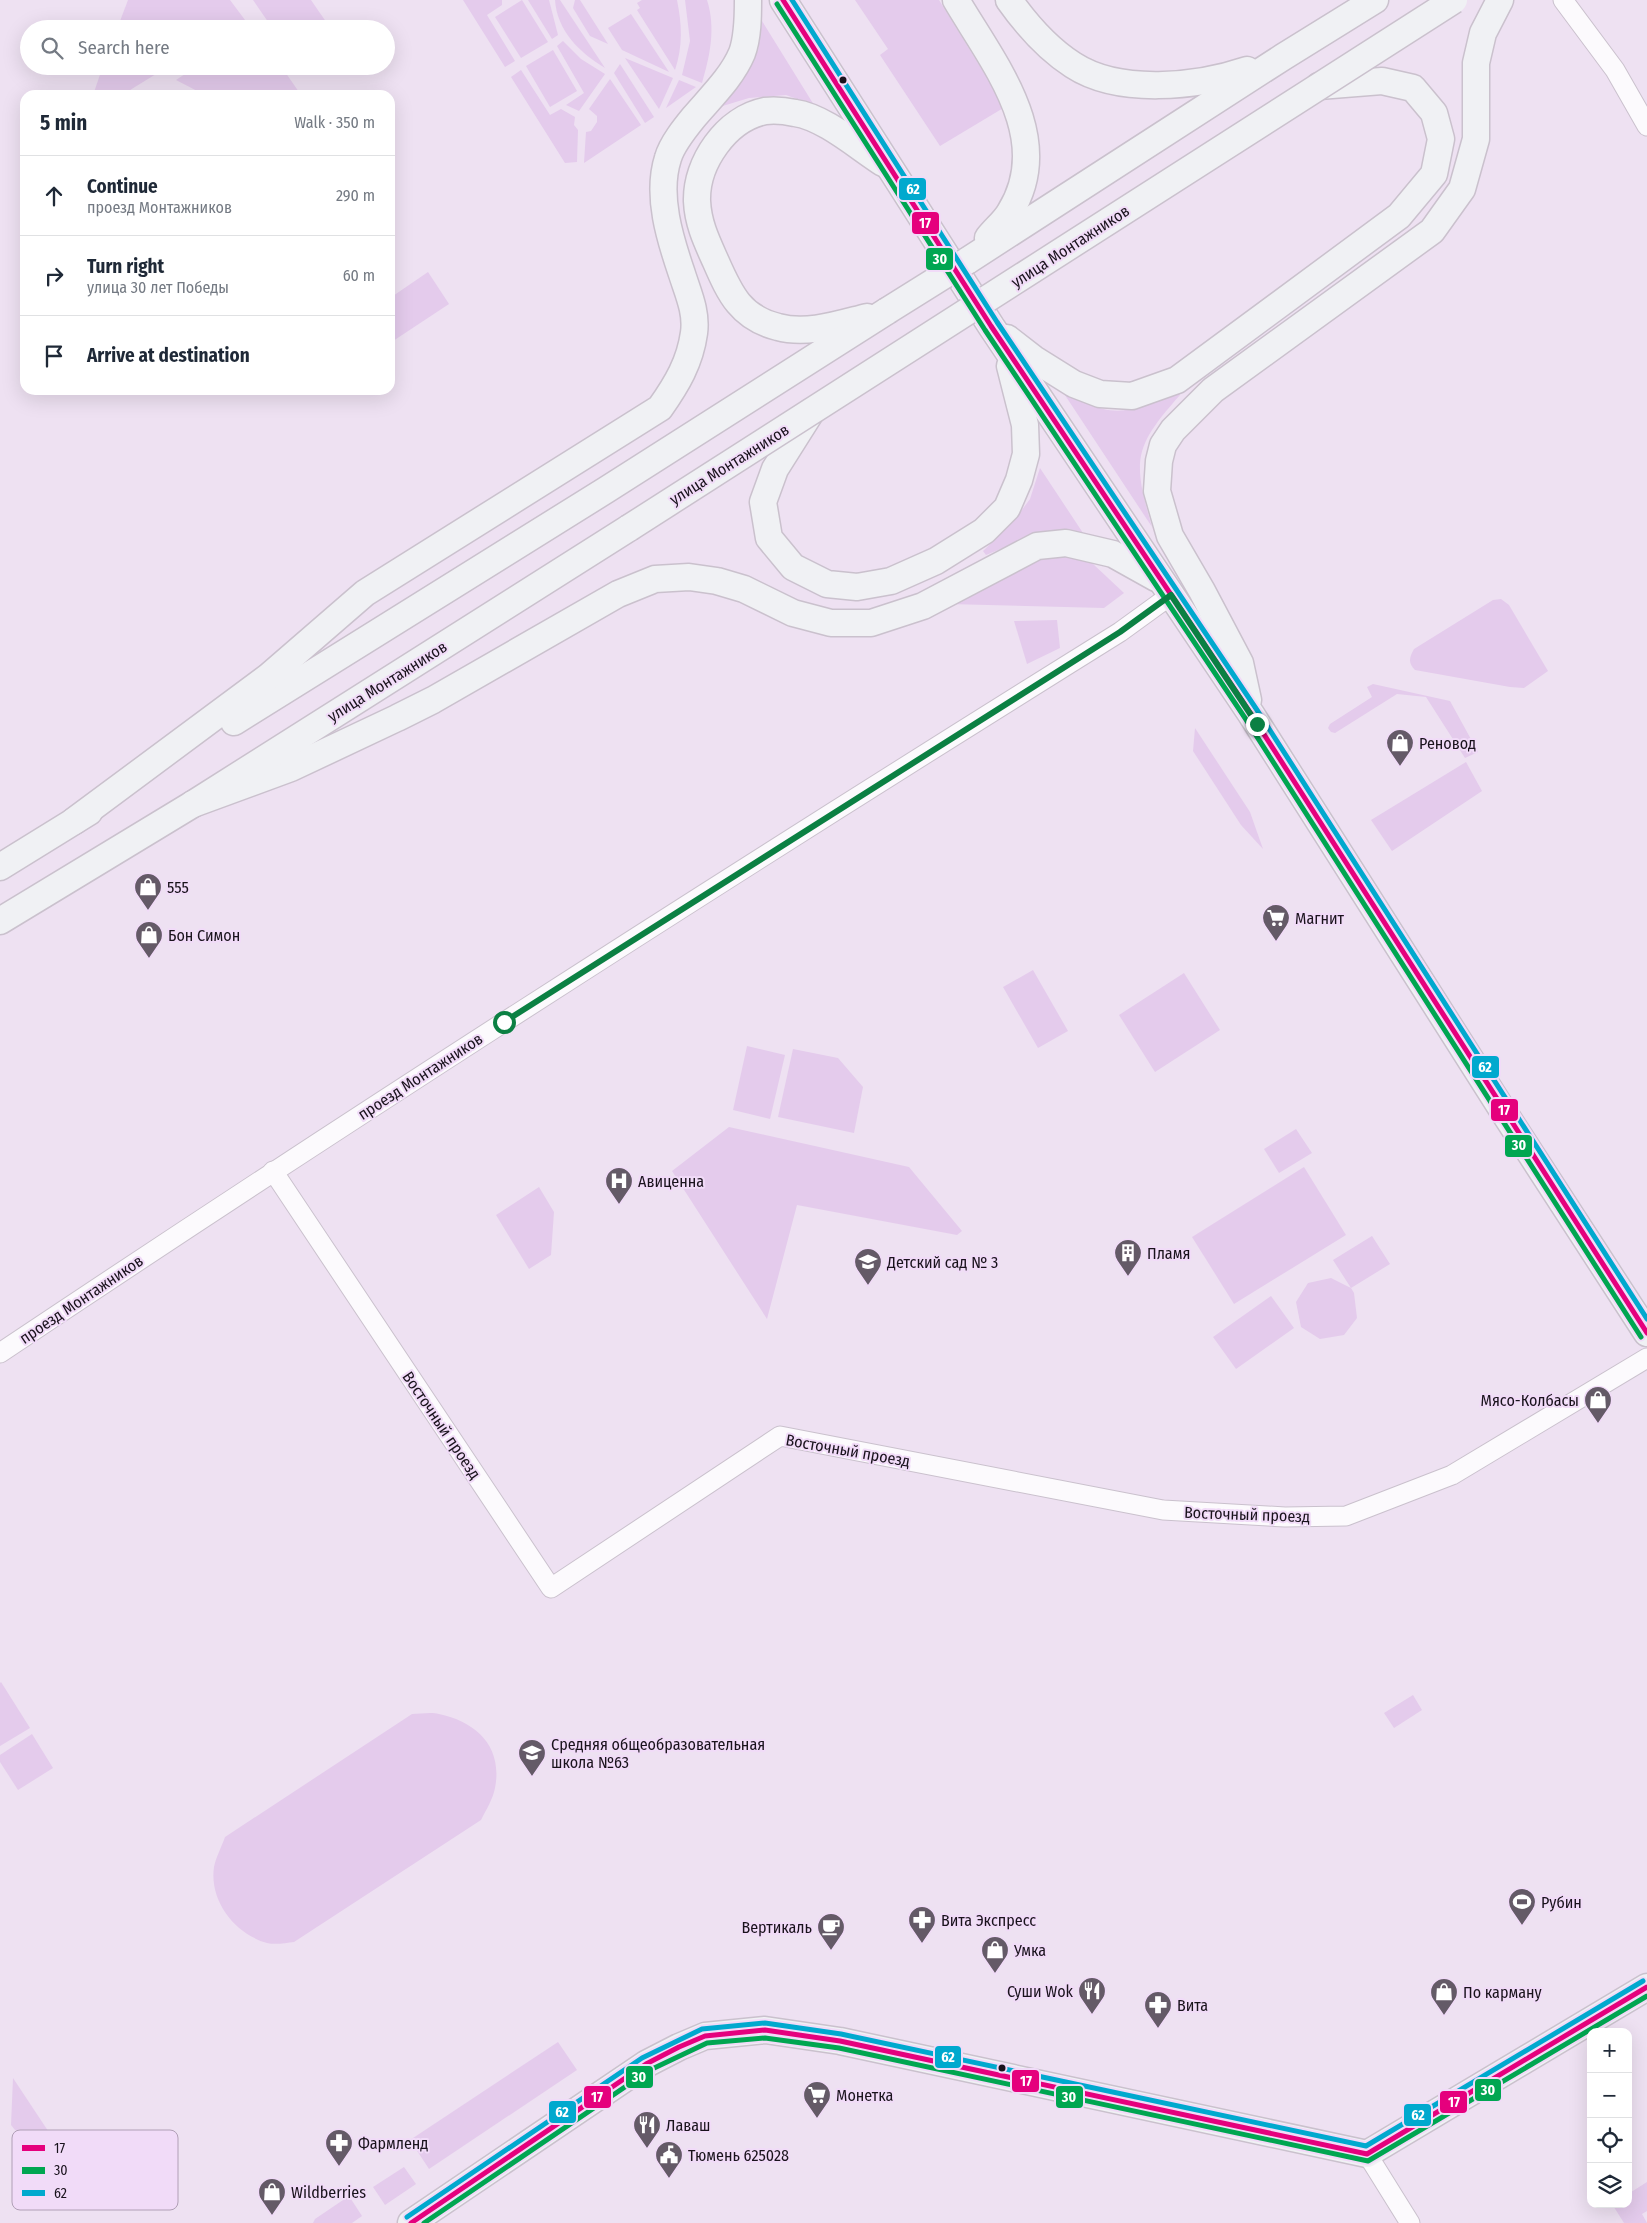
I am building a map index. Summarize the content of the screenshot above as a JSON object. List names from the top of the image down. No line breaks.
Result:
{"streets":{"street":["улица Монтажников","проезд Монтажников","Восточный проезд"]},"crossings":[["проезд Монтажников","Восточный проезд"]],"places":{"shop":["Реновод","555","Бон Симон","Мясо-Колбасы","Умка","По карману","Wildberries"],"supermarket":["Магнит","Монетка"],"hospital":["Авиценна"],"building":["Пламя"],"school or university":["Детский сад № 3","Средняя общеобразовательная школа №63"],"sports":["Рубин"],"pharmacy":["Вита Экспресс","Вита","Фармленд"],"cafe":["Вертикаль"],"restaurant":["Суши Wok","Лаваш"],"public building":["Тюмень 625028"]},"lines":["transit line 17","transit line 62","transit line 30"],"legend":["17","30","62"],"page":{"search":"Search here","heading":["5 min","Walk · 350 m"],"list":[["Continue","проезд Монтажников","290 m"],["Turn right","улица 30 лет Победы","60 m"],"Arrive at destination"],"map_buttons":["+","−"]}}
